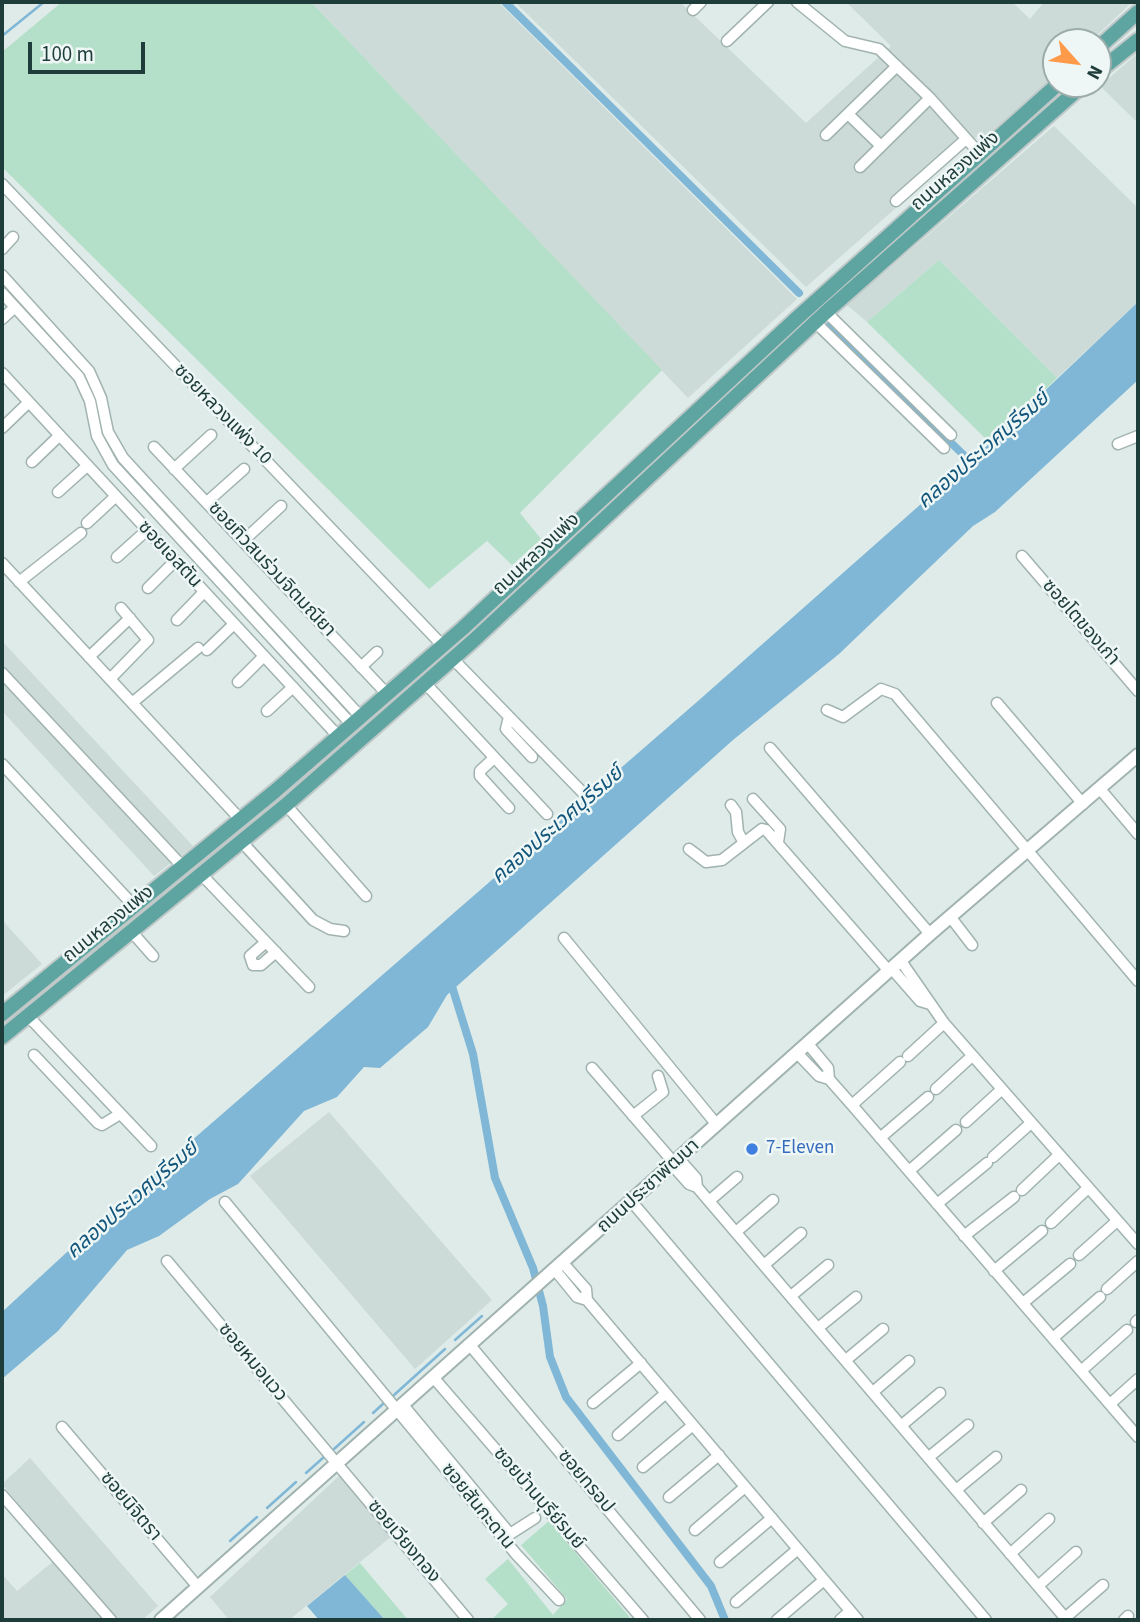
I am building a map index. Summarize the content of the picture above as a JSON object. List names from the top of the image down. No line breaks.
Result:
{"streets":{"main road":["ถนนหลวงแพ่ง"],"street":["ซอยหลวงแพ่ง 10","ซอยเอสตัน","ซอยทิวสนร่วมจิตมณียา","ซอยโตของเก่า","ถนนประชาพัฒนา","ซอยหมอแวว","ซอยทรอป","ซอยบ้านบุรีย์รมย์","ซอยนิจิตรา","ซอยสันกะดาน","ซอยเวียงทอง"]},"crossings":[["ถนนหลวงแพ่ง","ซอยหลวงแพ่ง 10"],["ถนนหลวงแพ่ง","ซอยเอสตัน"],["ถนนหลวงแพ่ง","ซอยทิวสนร่วมจิตมณียา"],["ถนนประชาพัฒนา","ซอยหมอแวว"],["ถนนประชาพัฒนา","ซอยทรอป"],["ถนนประชาพัฒนา","ซอยบ้านบุรีย์รมย์"],["ถนนประชาพัฒนา","ซอยนิจิตรา"],["ถนนประชาพัฒนา","ซอยสันกะดาน"],["ถนนประชาพัฒนา","ซอยเวียงทอง"],["ซอยหมอแวว","ซอยเวียงทอง"]],"water":["คลองประเวศบุรีรมย์"],"places":["7-Eleven"],"scale_bar":"100 m","north":"bottom right"}
